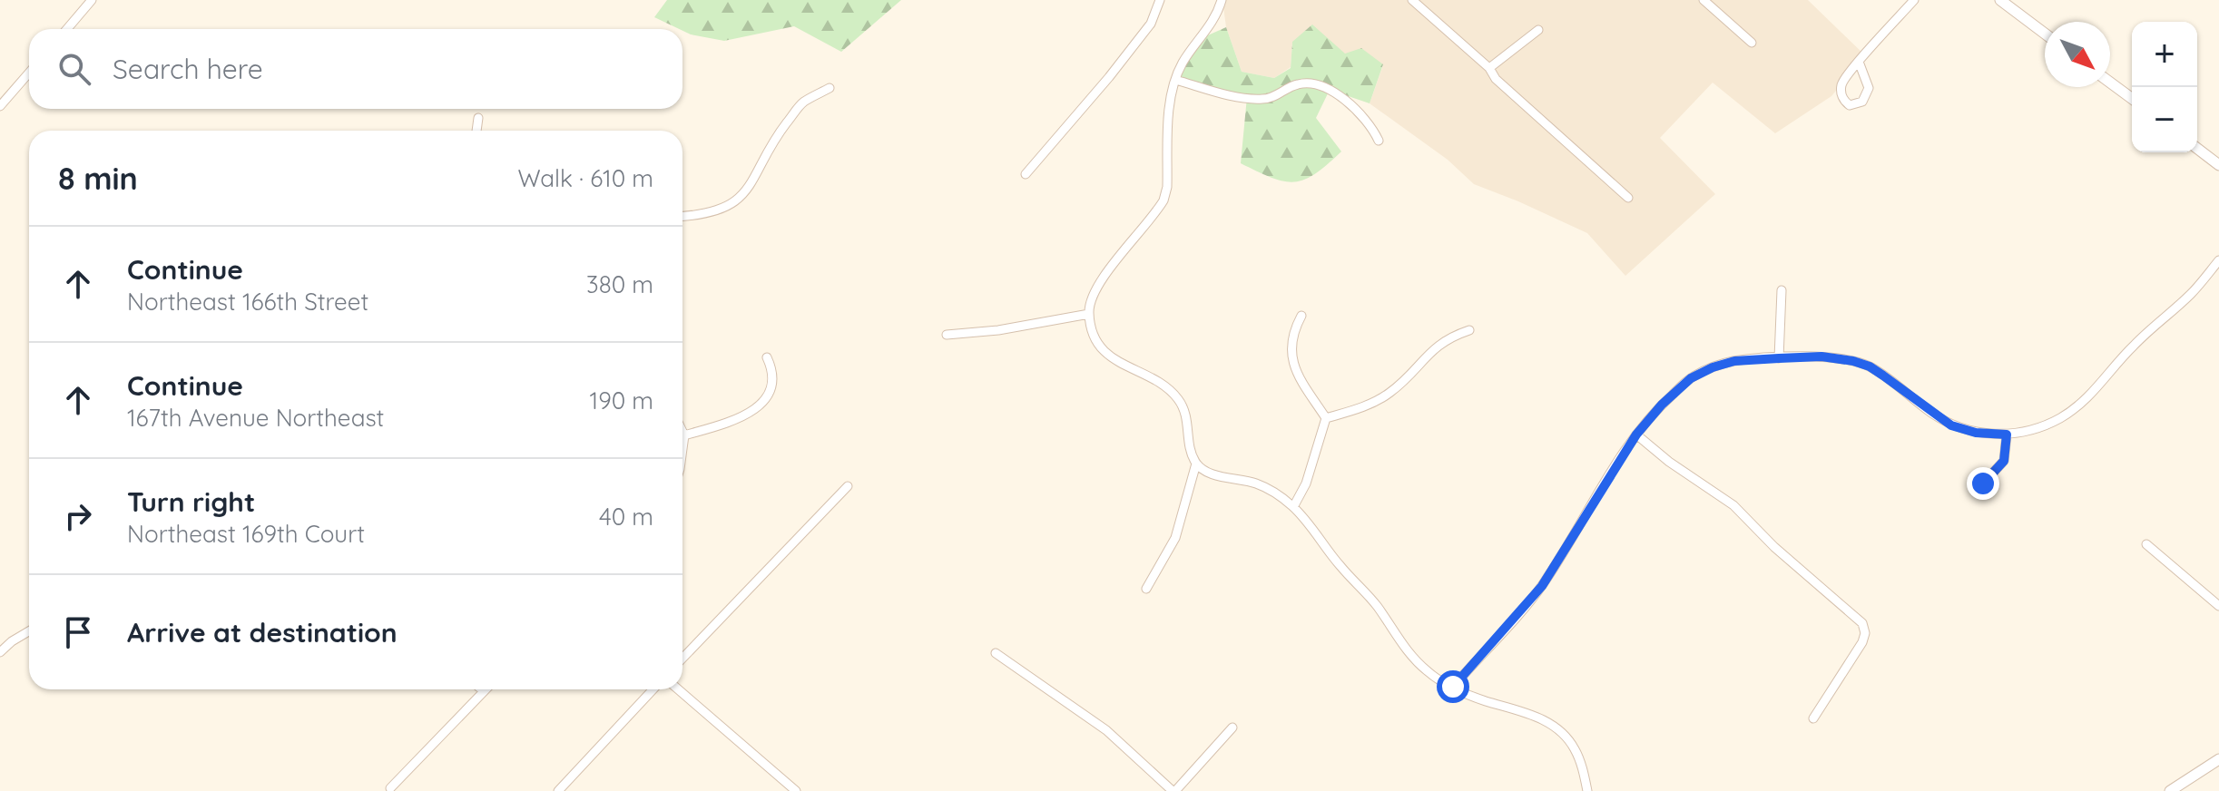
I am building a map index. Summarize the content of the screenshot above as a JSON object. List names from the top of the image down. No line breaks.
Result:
{"north":"bottom right","page":{"map_buttons":["+","−"],"search":"Search here","heading":["8 min","Walk · 610 m"],"list":[["Continue","Northeast 166th Street","380 m"],["Continue","167th Avenue Northeast","190 m"],["Turn right","Northeast 169th Court","40 m"],"Arrive at destination"]}}
